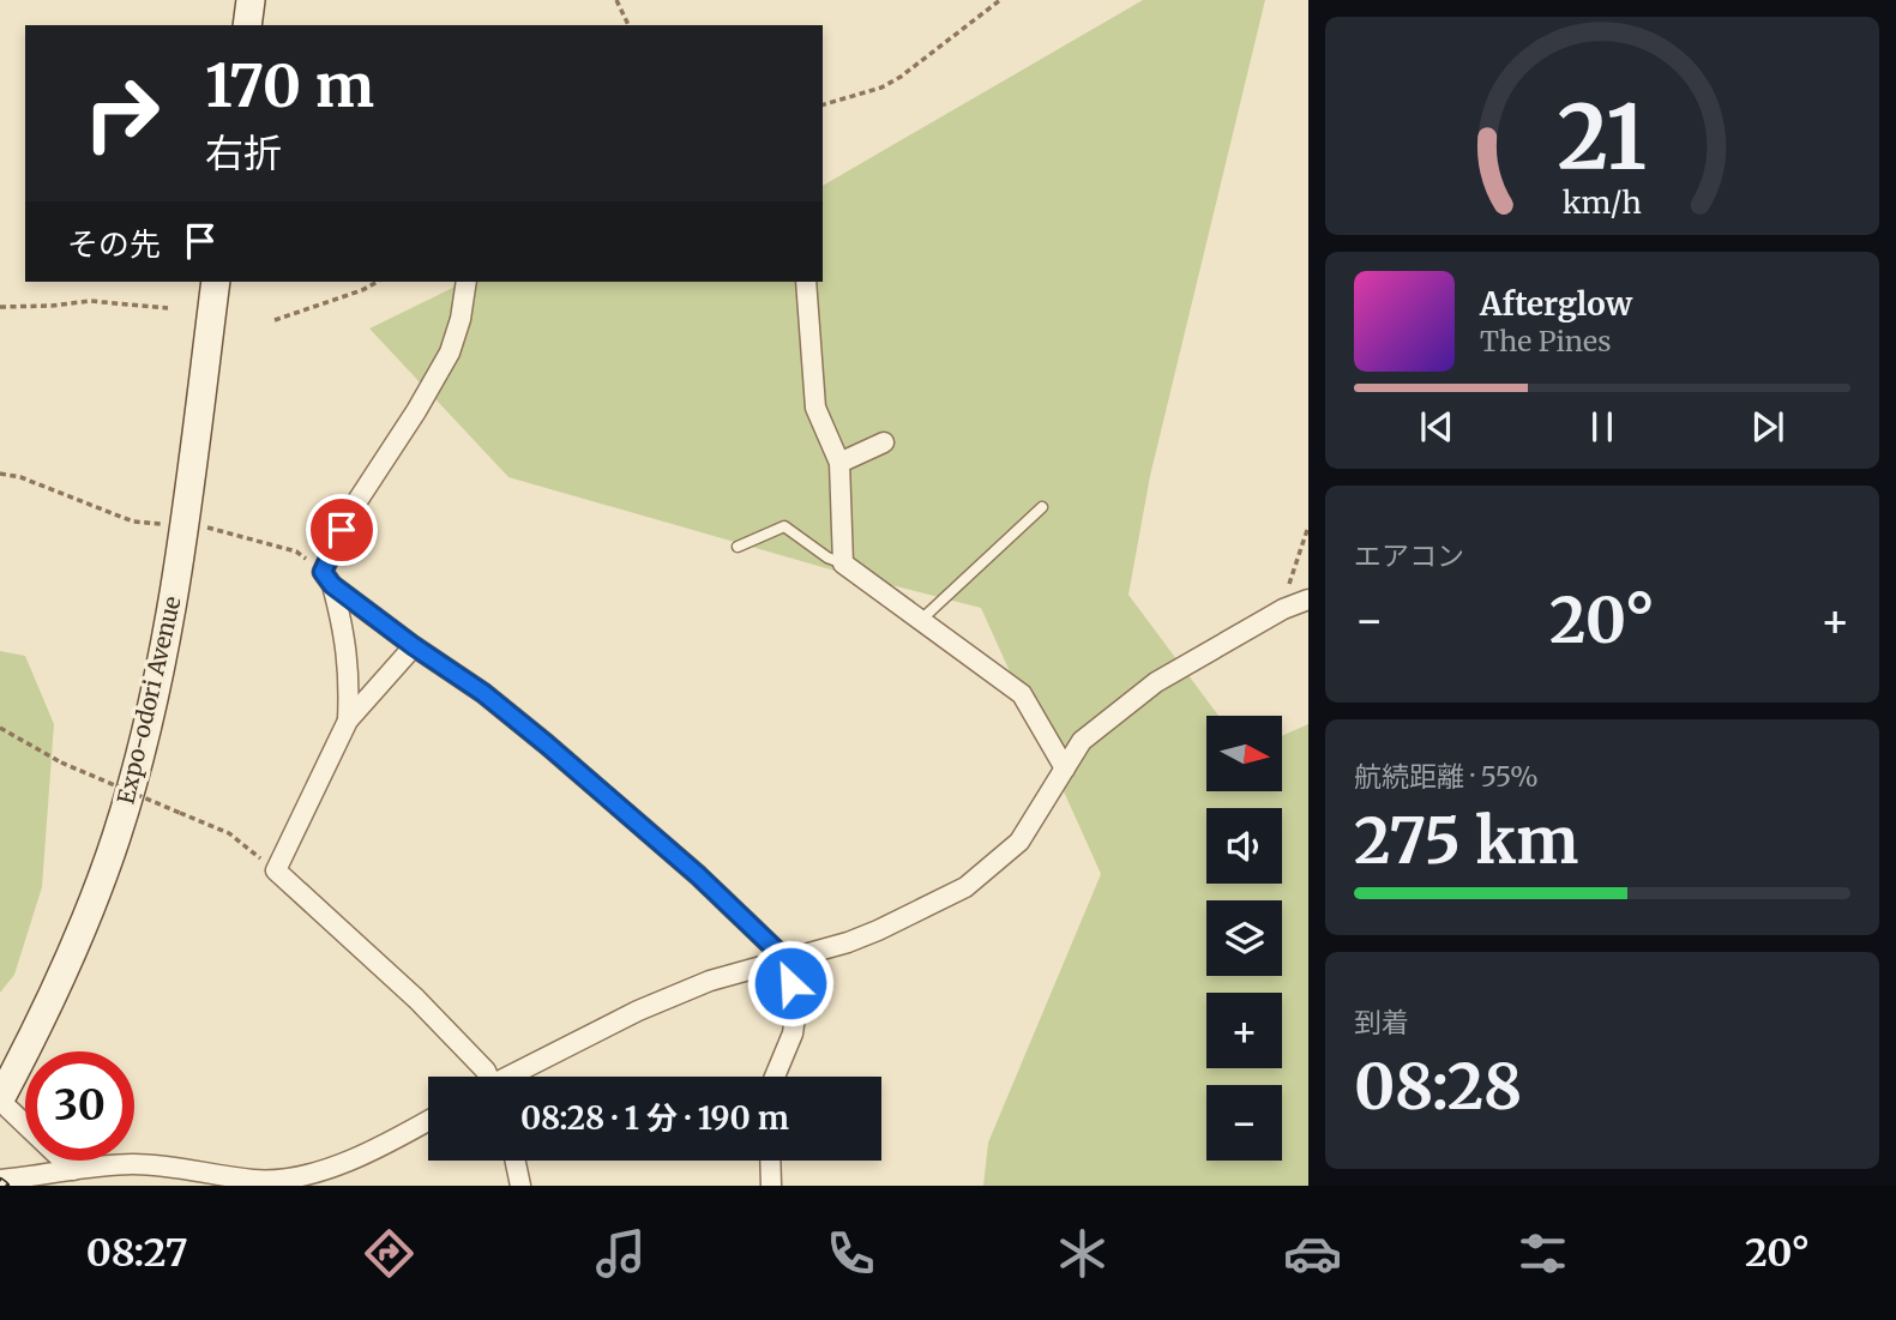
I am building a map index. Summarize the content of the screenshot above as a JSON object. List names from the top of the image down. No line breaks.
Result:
{"streets":{"main road":["Expo-odori Avenue"]},"north":"right","page":{"turn":["170 m","右折"],"then":"その先","song":["Afterglow","The Pines"],"tile":["エアコン",["航続距離 · 55%","275 km"],["到着","08:28"]],"heat":["−","20°","+"],"map_buttons":["+","−"],"limit":"30","trip":"08:28 · 1 分 · 190 m","tabs":["08:27","20°"],"gauge":["21","km/h"]}}
